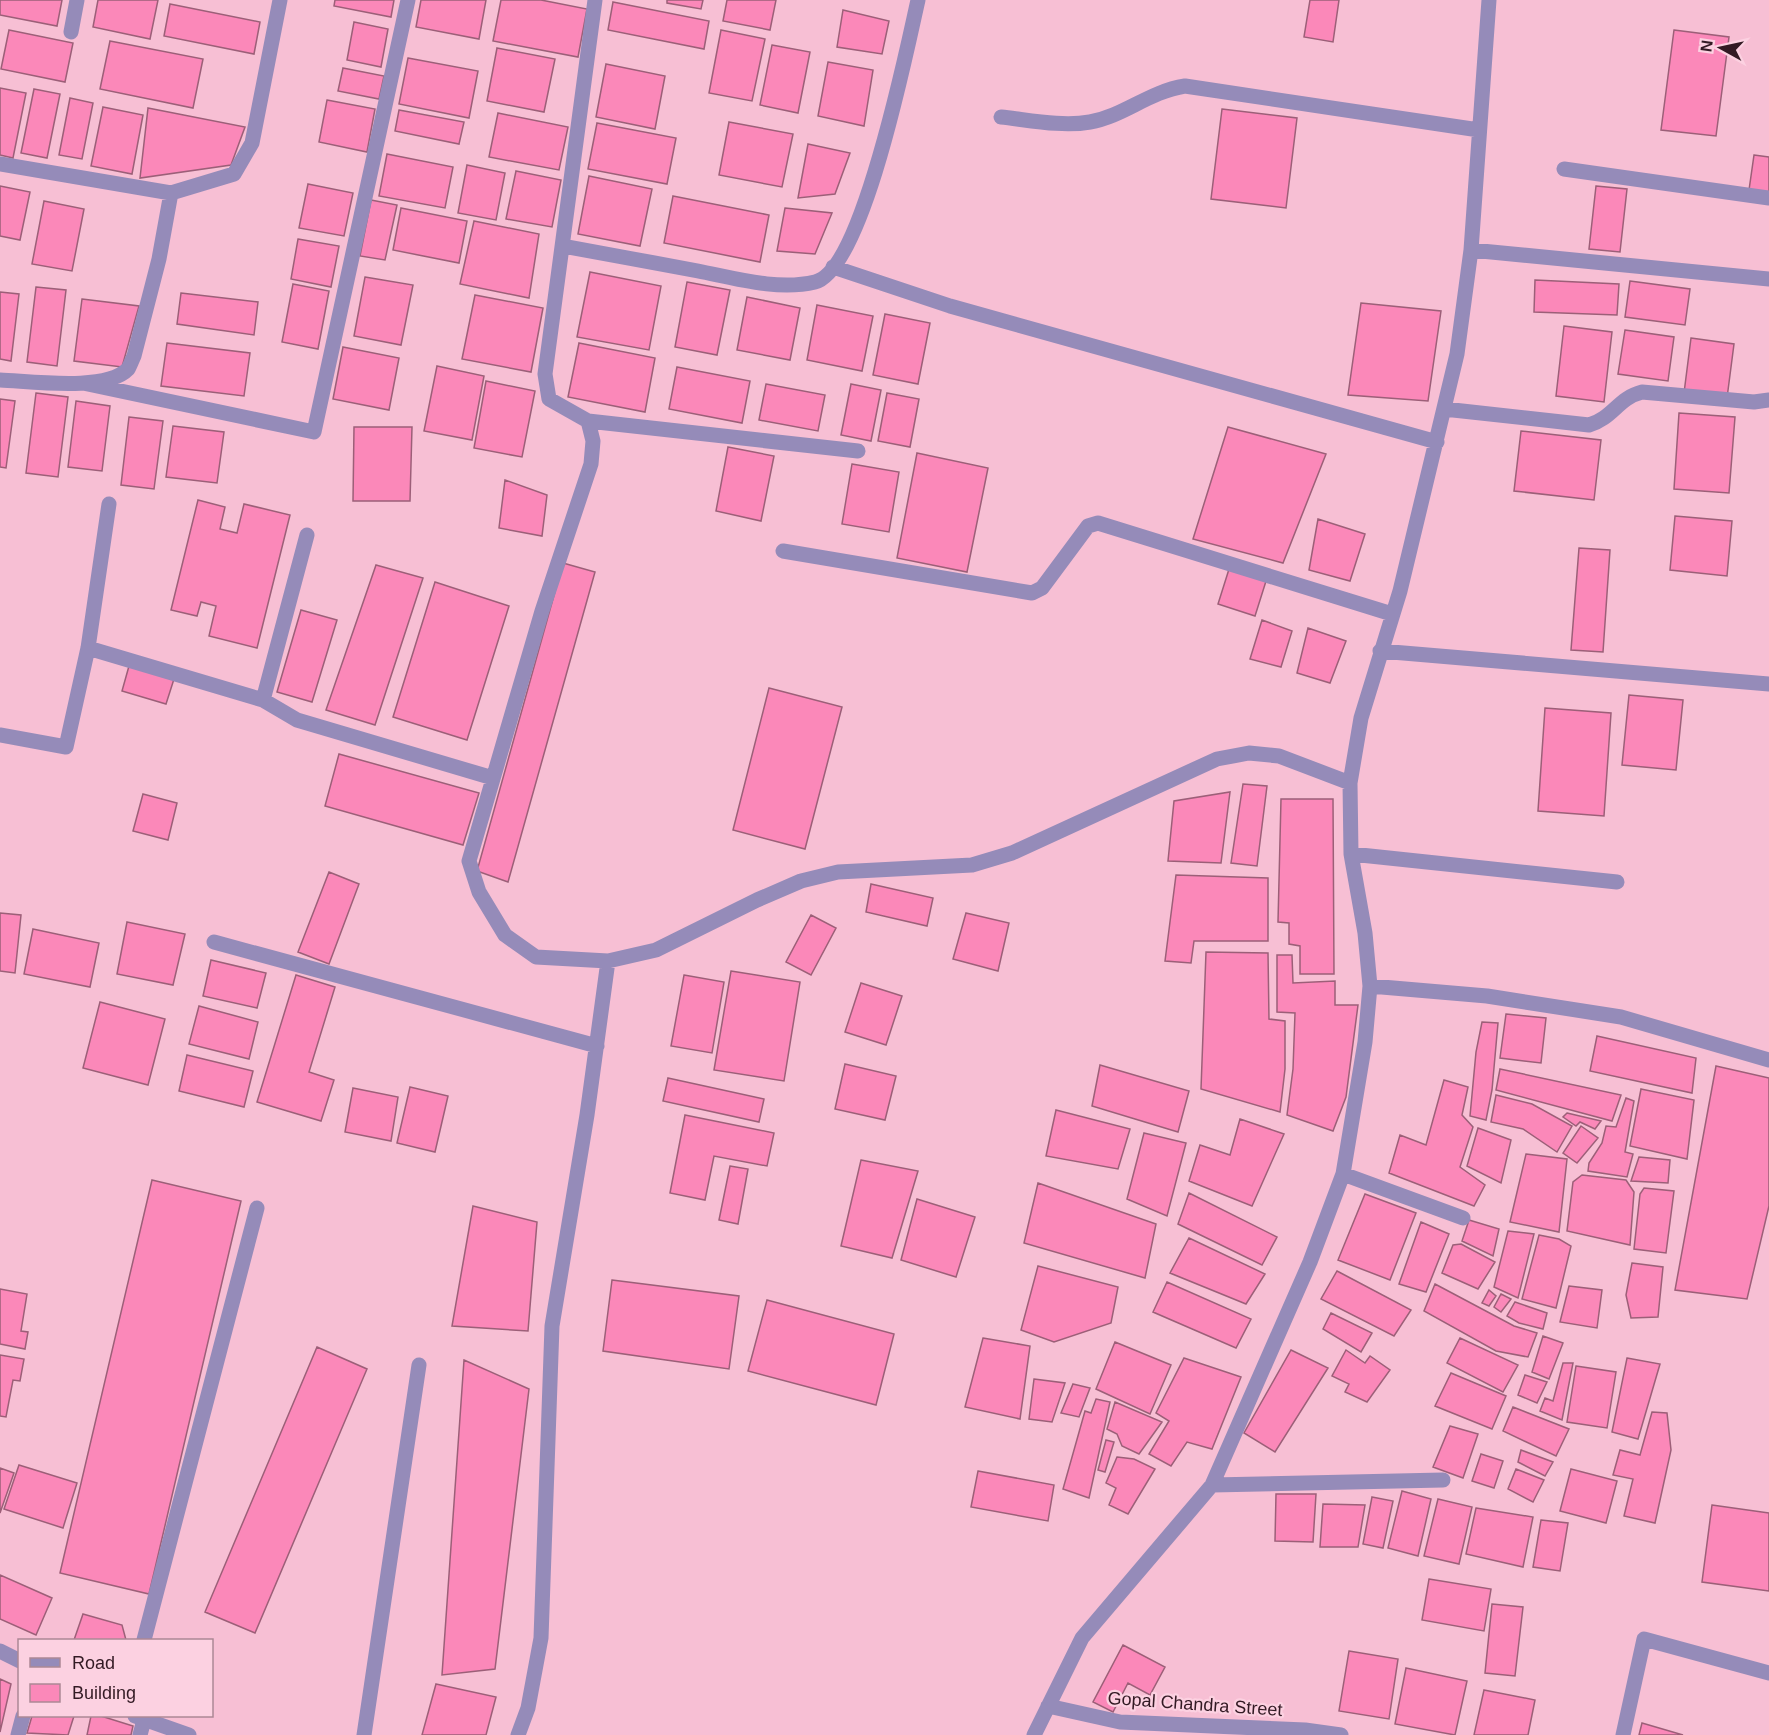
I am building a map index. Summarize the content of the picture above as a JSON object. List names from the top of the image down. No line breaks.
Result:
{"streets":{"street":["Gopal Chandra Street"]},"legend":["Road","Building"],"north":"left"}
